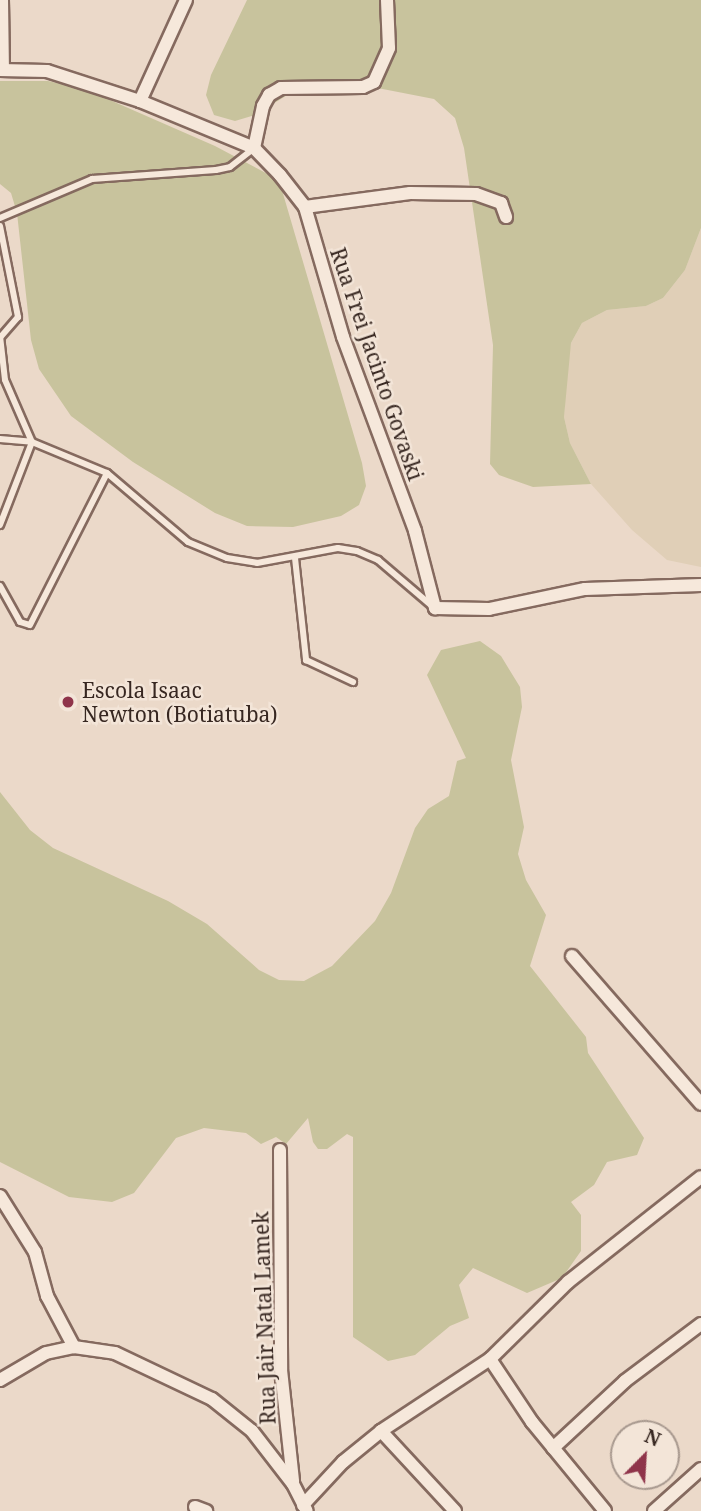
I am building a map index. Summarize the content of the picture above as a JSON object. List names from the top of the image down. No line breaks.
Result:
{"streets":{"street":["Rua Frei Jacinto Govaski","Rua Jair Natal Lamek"]},"places":["Escola Isaac Newton (Botiatuba)"],"north":"top right"}
